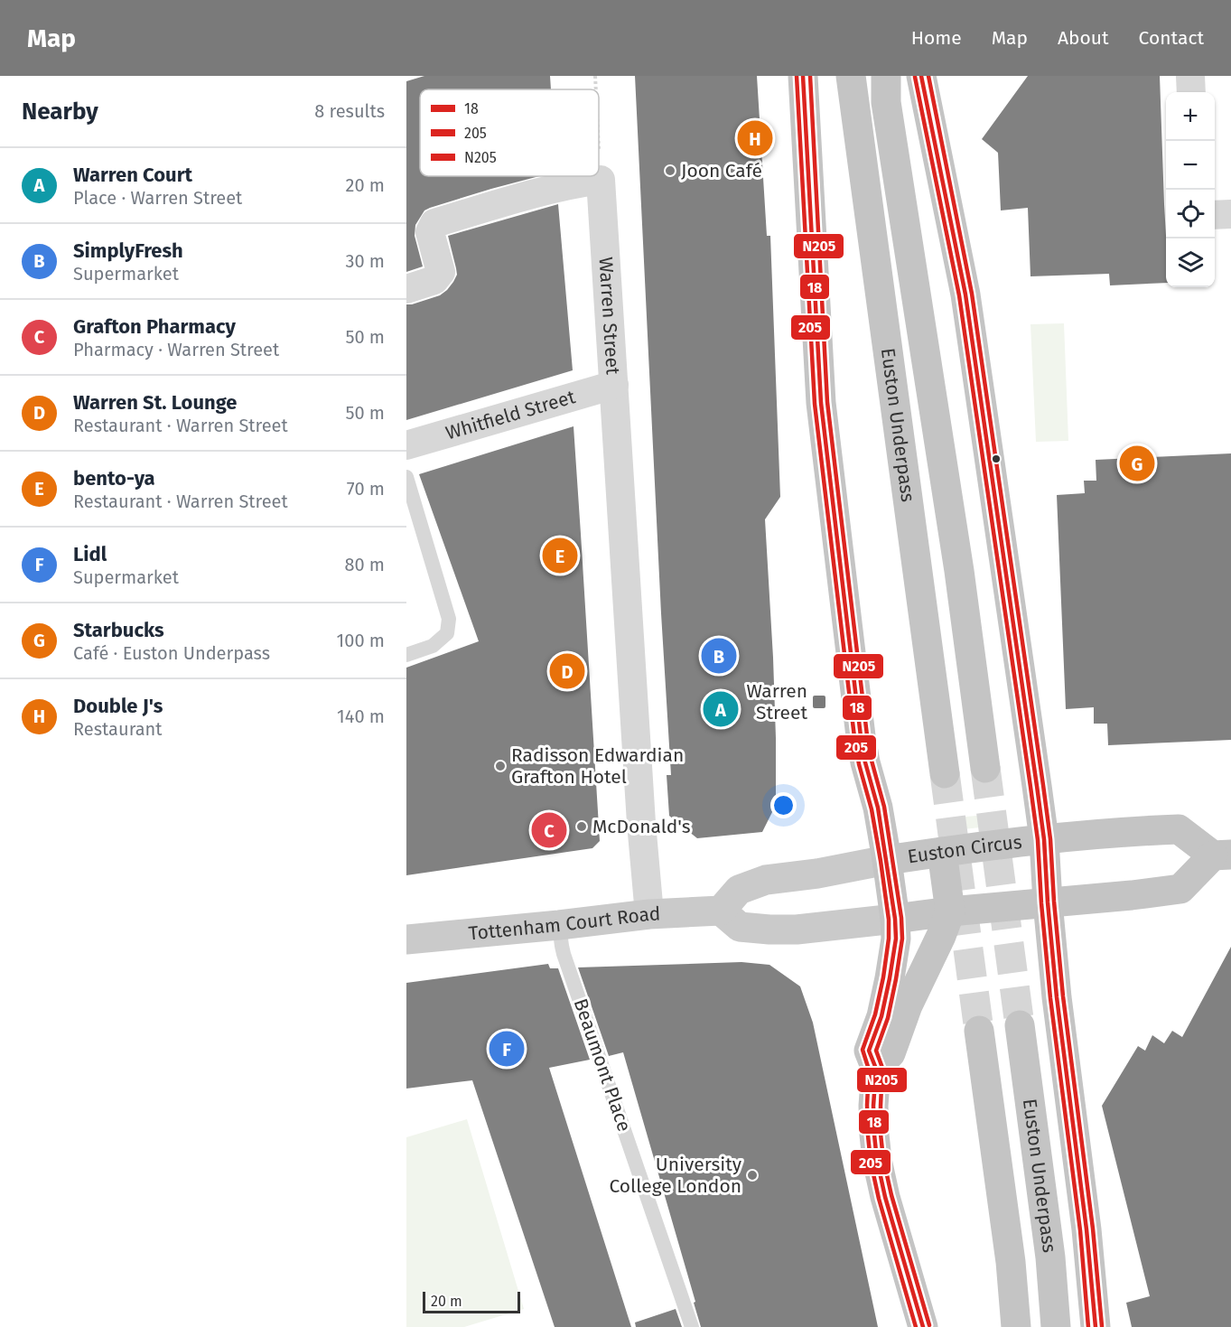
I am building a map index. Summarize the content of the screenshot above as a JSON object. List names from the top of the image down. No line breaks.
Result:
{"streets":{"highway":["Euston Underpass","Euston Circus"],"main road":["Tottenham Court Road"],"street":["Warren Street","Whitfield Street"],"lane":["Beaumont Place"]},"crossings":[["Warren Street","Whitfield Street"],["Warren Street","Tottenham Court Road"],["Tottenham Court Road","Beaumont Place"]],"places":{"other":["Joon Café","Radisson Edwardian Grafton Hotel","McDonald's","University College London"],"transit":["Warren Street"]},"lines":["transit line 18","transit line 205","transit line N205"],"legend":["18","205","N205"],"scale_bar":"20 m","page":{"header":"Map","nav":["Home","Map","About","Contact"],"heading":["Nearby","8 results"],"map_buttons":["+","−"],"pins":["H","G","E","B","D","A","C","F"],"list":[{"mark":"A","name":"Warren Court","note":"Place · Warren Street","value":"20 m"},{"mark":"B","name":"SimplyFresh","note":"Supermarket","value":"30 m"},{"mark":"C","name":"Grafton Pharmacy","note":"Pharmacy · Warren Street","value":"50 m"},{"mark":"D","name":"Warren St. Lounge","note":"Restaurant · Warren Street","value":"50 m"},{"mark":"E","name":"bento-ya","note":"Restaurant · Warren Street","value":"70 m"},{"mark":"F","name":"Lidl","note":"Supermarket","value":"80 m"},{"mark":"G","name":"Starbucks","note":"Café · Euston Underpass","value":"100 m"},{"mark":"H","name":"Double J's","note":"Restaurant","value":"140 m"}],"scale":"20 m"}}
